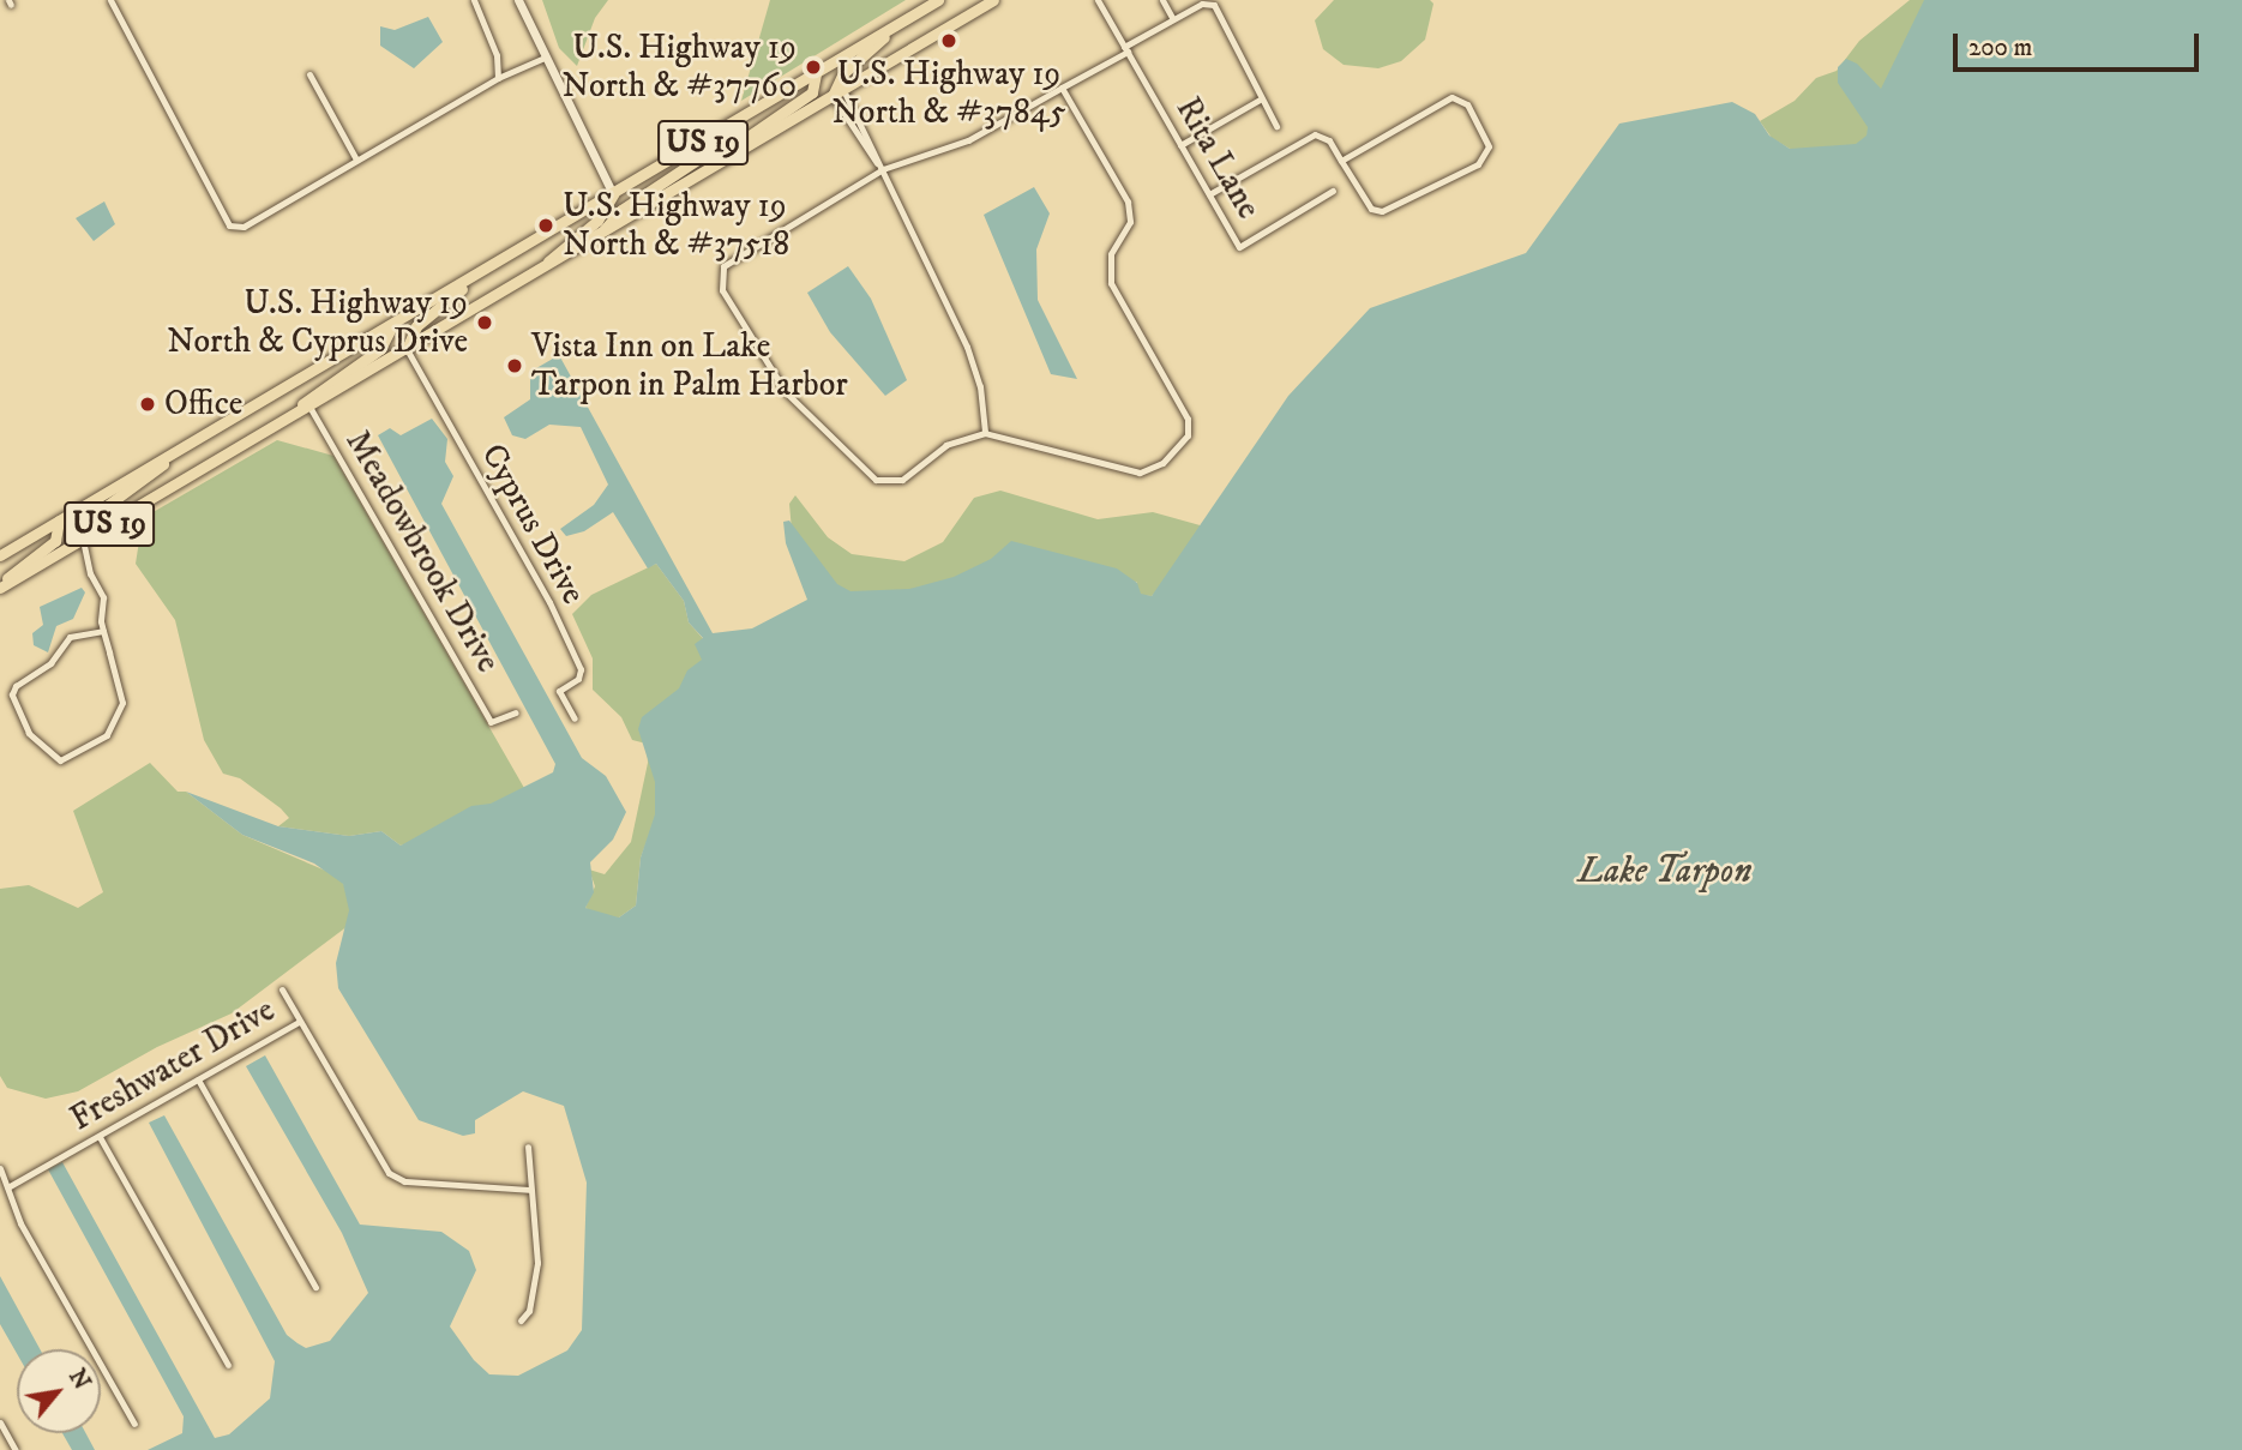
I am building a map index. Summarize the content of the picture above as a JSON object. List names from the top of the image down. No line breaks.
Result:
{"streets":{"highway":["US 19"],"street":["Rita Lane","Cyprus Drive","Meadowbrook Drive","Freshwater Drive"]},"crossings":[["US 19","Cyprus Drive"],["US 19","Meadowbrook Drive"]],"water":["Lake Tarpon"],"places":["U.S. Highway 19 North & #37845","U.S. Highway 19 North & #37760","U.S. Highway 19 North & #37518","U.S. Highway 19 North & Cyprus Drive","Vista Inn on Lake Tarpon in Palm Harbor","Office"],"scale_bar":"200 m","north":"top right"}
